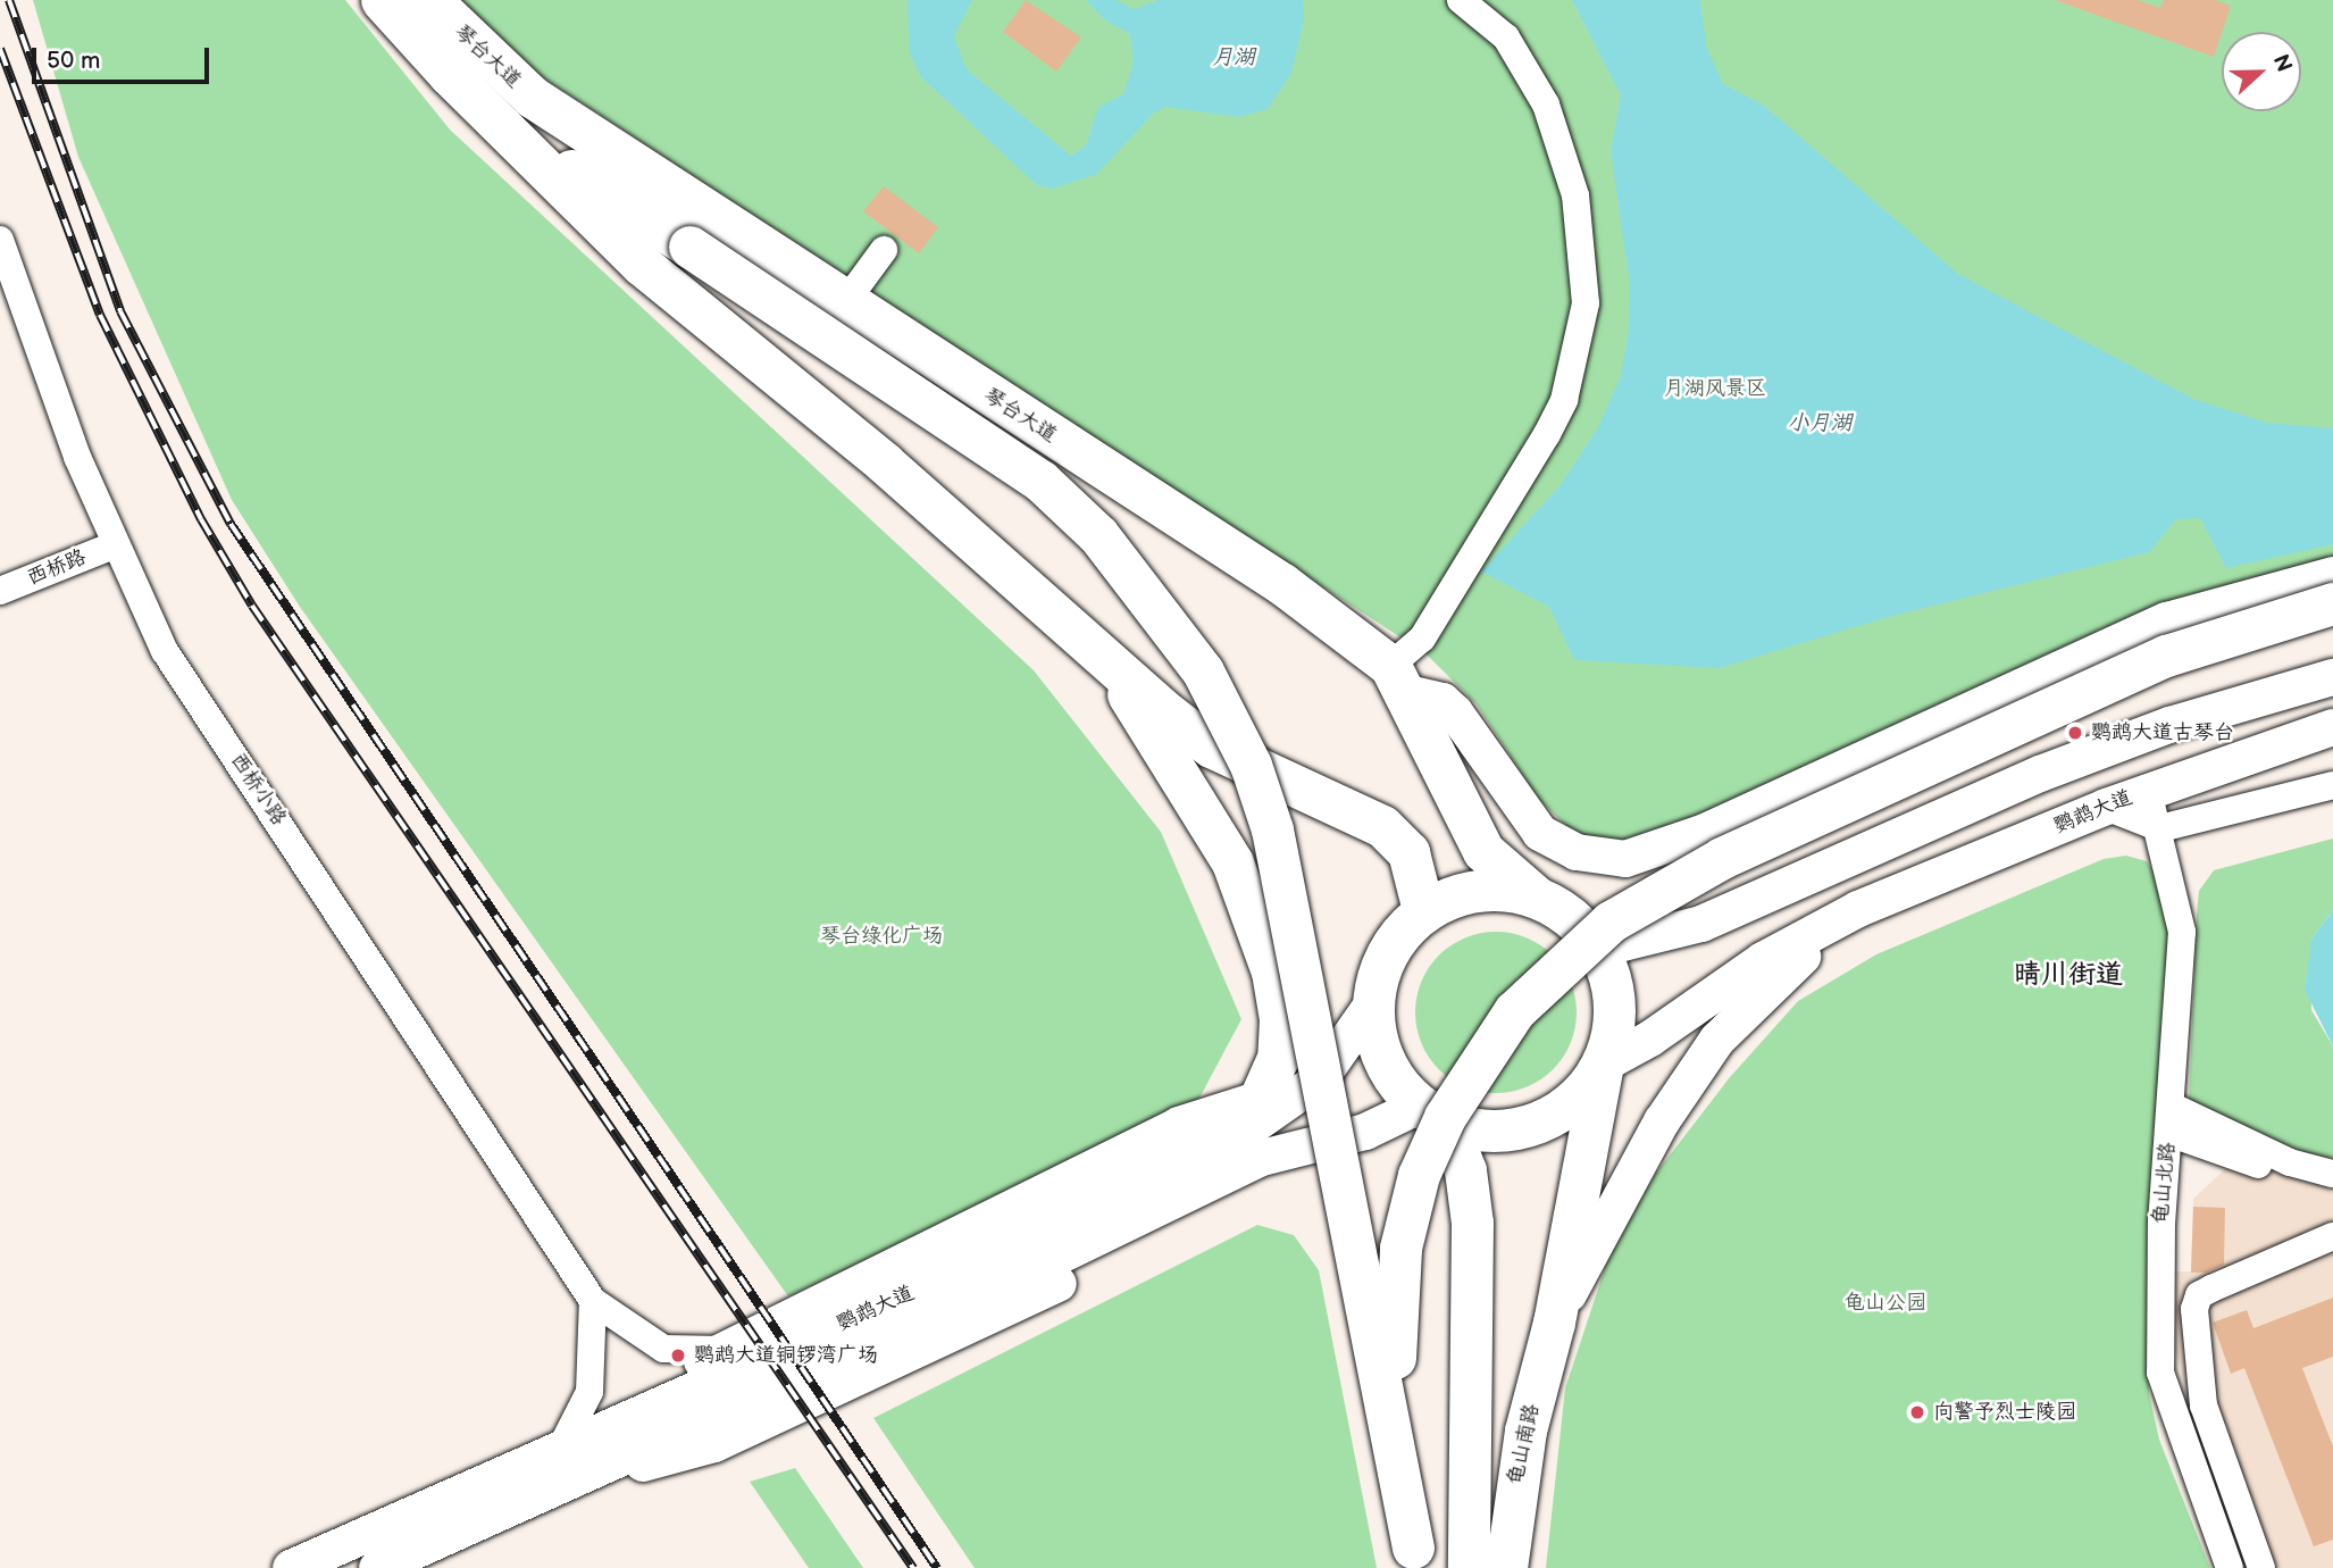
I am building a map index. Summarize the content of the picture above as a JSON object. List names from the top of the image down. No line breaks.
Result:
{"streets":{"highway":["琴台大道","龟山南路"],"main road":["鹦鹉大道"],"street":["西桥路","西桥小路","龟山北路"]},"crossings":[["琴台大道","鹦鹉大道"],["琴台大道","龟山南路"],["西桥路","西桥小路"],["鹦鹉大道","龟山北路"],["鹦鹉大道","龟山南路"]],"districts":["晴川街道"],"water":["月湖","小月湖"],"parks":["月湖风景区","琴台绿化广场","龟山公园"],"places":["鹦鹉大道古琴台","鹦鹉大道铜锣湾广场","向警予烈士陵园"],"scale_bar":"50 m","north":"right"}
